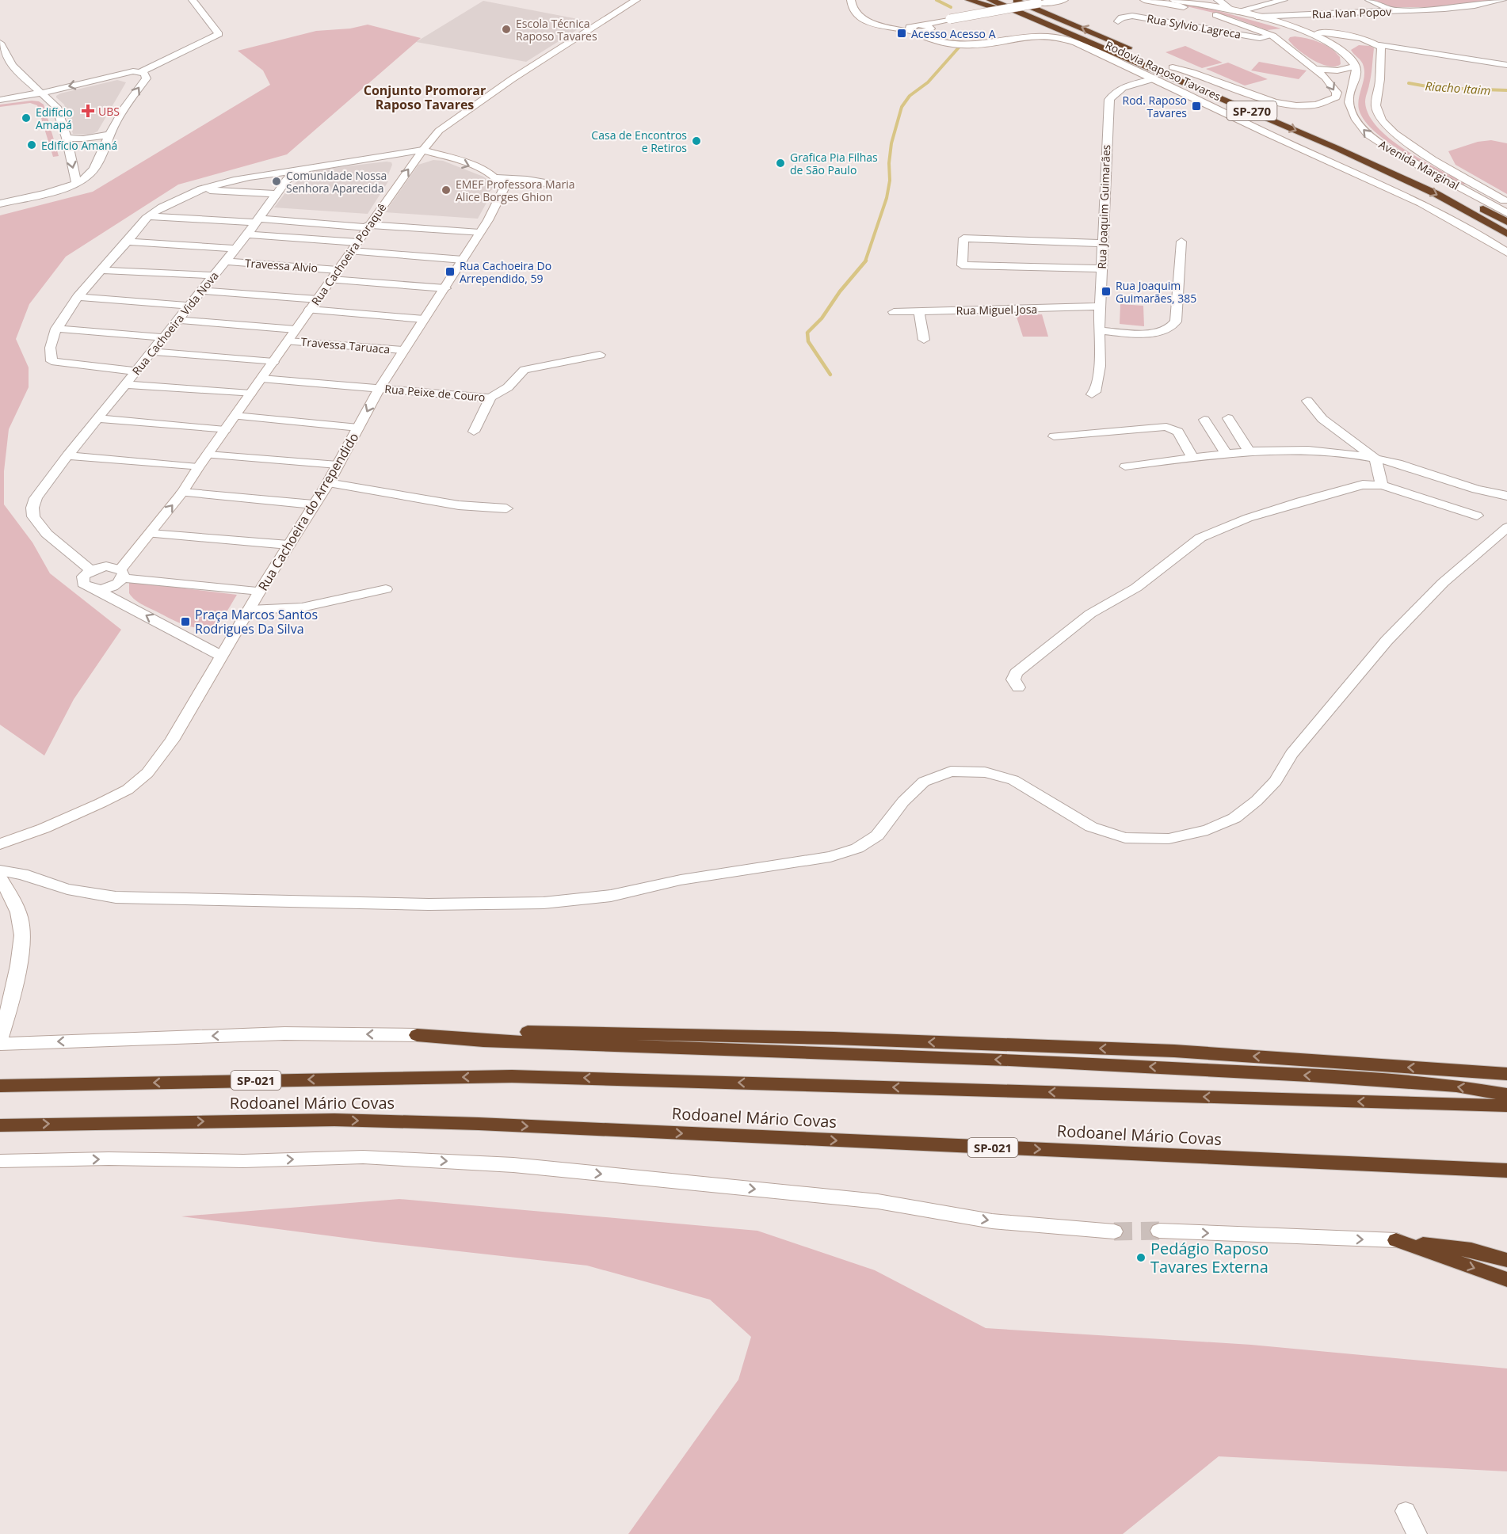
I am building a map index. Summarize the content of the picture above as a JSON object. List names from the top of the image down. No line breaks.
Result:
{"streets":{"highway":["Rodovia Raposo Tavares","SP-270","SP-021","Rodoanel Mário Covas"],"street":["Rua Ivan Popov","Rua Sylvio Lagreca","Avenida Marginal","Rua Joaquim Guimarães","Rua Cachoeira Poraquê","Travessa Alvio","Rua Miguel Josa","Rua Cachoeira Vida Nova","Travessa Taruaca","Rua Peixe de Couro","Rua Cachoeira do Arrependido"]},"crossings":[["Rodovia Raposo Tavares","Rua Joaquim Guimarães"],["Rua Joaquim Guimarães","Rua Miguel Josa"],["Rua Cachoeira Poraquê","Travessa Alvio"],["Rua Cachoeira Poraquê","Rua Cachoeira Vida Nova"],["Rua Cachoeira Poraquê","Travessa Taruaca"],["Rua Cachoeira Poraquê","Rua Peixe de Couro"],["Travessa Alvio","Rua Cachoeira Vida Nova"],["Travessa Taruaca","Rua Cachoeira do Arrependido"],["Rua Peixe de Couro","Rua Cachoeira do Arrependido"]],"one_way":["Avenida Marginal"],"districts":["Conjunto Promorar Raposo Tavares"],"water":["Riacho Itaim"],"places":{"other":["Escola Técnica Raposo Tavares","Edifício Amapá","Casa de Encontros e Retiros","Edifício Amaná","Grafica Pia Filhas de São Paulo","Comunidade Nossa Senhora Aparecida","EMEF Professora Maria Alice Borges Ghion","Pedágio Raposo Tavares Externa"],"transit":["Acesso Acesso A","Rod. Raposo Tavares","Rua Cachoeira Do Arrependido, 59","Rua Joaquim Guimarães, 385","Praça Marcos Santos Rodrigues Da Silva"],"health":["UBS"]}}
